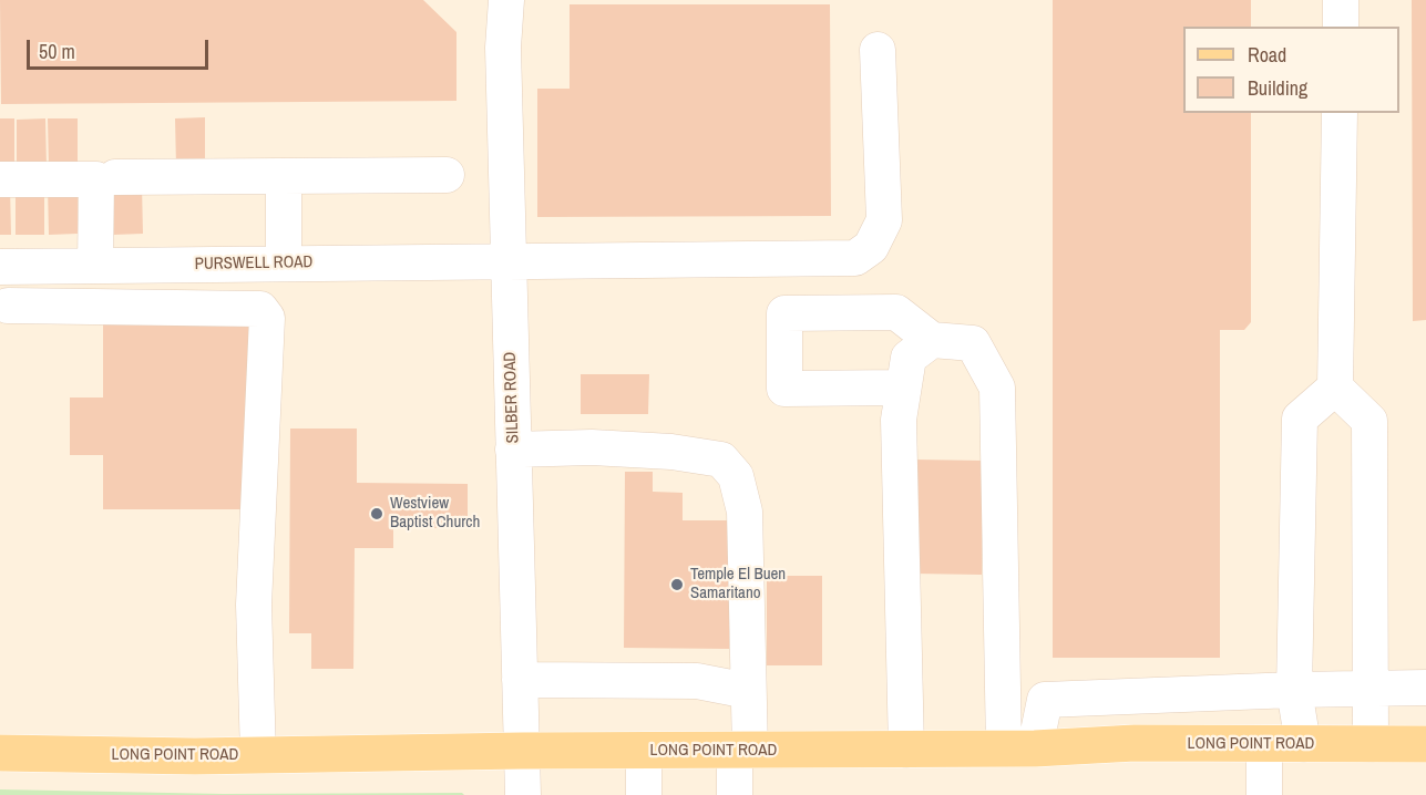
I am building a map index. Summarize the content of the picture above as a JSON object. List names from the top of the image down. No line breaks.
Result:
{"streets":{"main road":["LONG POINT ROAD"],"street":["PURSWELL ROAD","SILBER ROAD"]},"crossings":[["PURSWELL ROAD","SILBER ROAD"],["SILBER ROAD","LONG POINT ROAD"]],"places":["Westview Baptist Church","Temple El Buen Samaritano"],"legend":["Road","Building"],"scale_bar":"50 m"}
